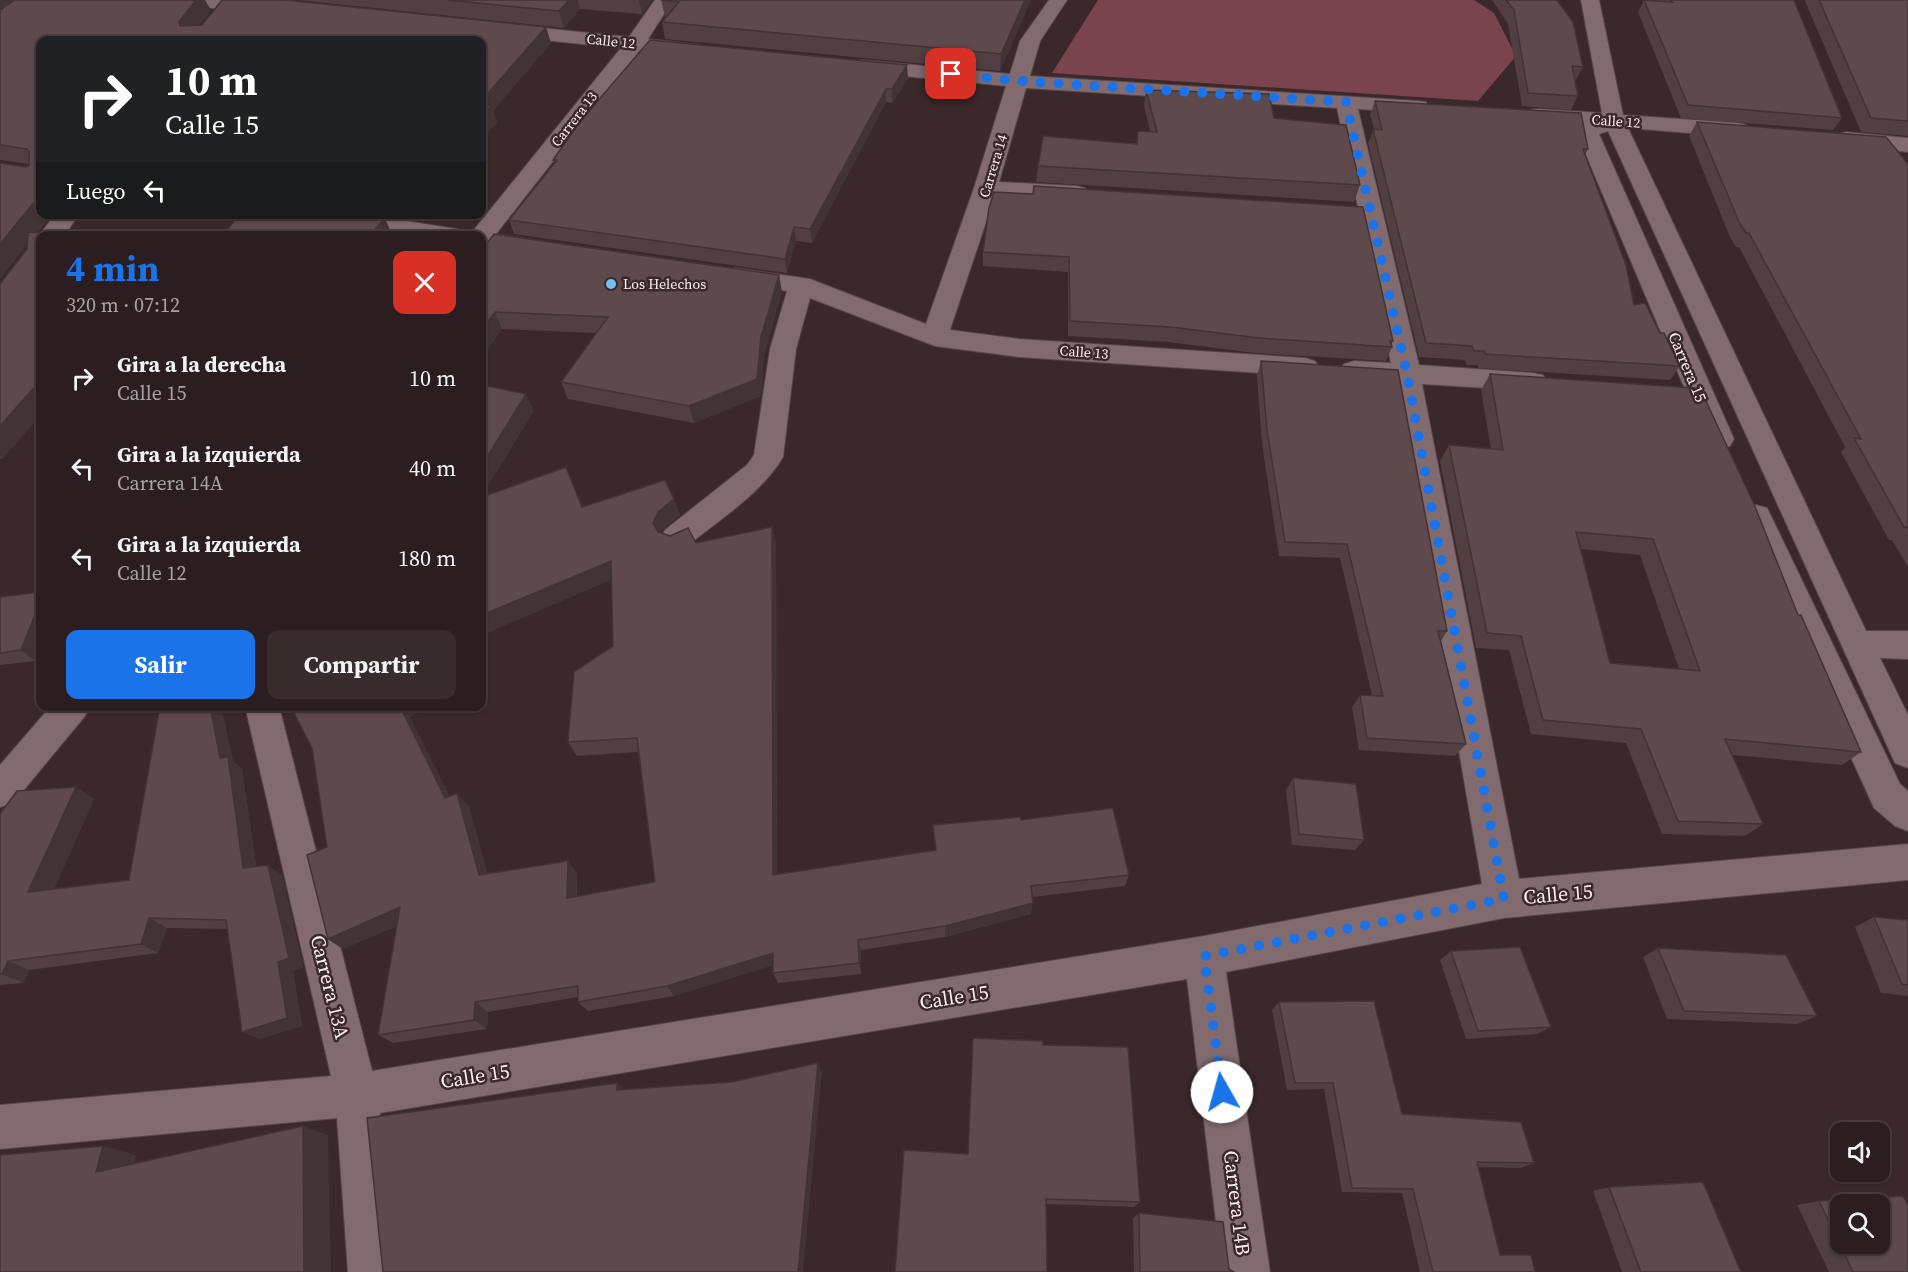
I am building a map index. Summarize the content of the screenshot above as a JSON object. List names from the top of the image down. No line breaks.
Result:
{"streets":{"street":["Calle 12","Carrera 13","Carrera 14","Calle 13","Carrera 15","Calle 15","Carrera 13A","Carrera 14B"]},"crossings":[["Calle 12","Carrera 13"],["Calle 12","Carrera 15"],["Carrera 14","Calle 13"],["Calle 15","Carrera 13A"],["Calle 15","Carrera 14B"]],"places":["Los Helechos"],"page":{"turn":["10 m","Calle 15"],"then":"Luego","heading":["4 min","320 m · 07:12"],"list":[{"name":"Gira a la derecha","note":"Calle 15","value":"10 m"},{"name":"Gira a la izquierda","note":"Carrera 14A","value":"40 m"},{"name":"Gira a la izquierda","note":"Calle 12","value":"180 m"}],"buttons":["Salir","Compartir"]}}
